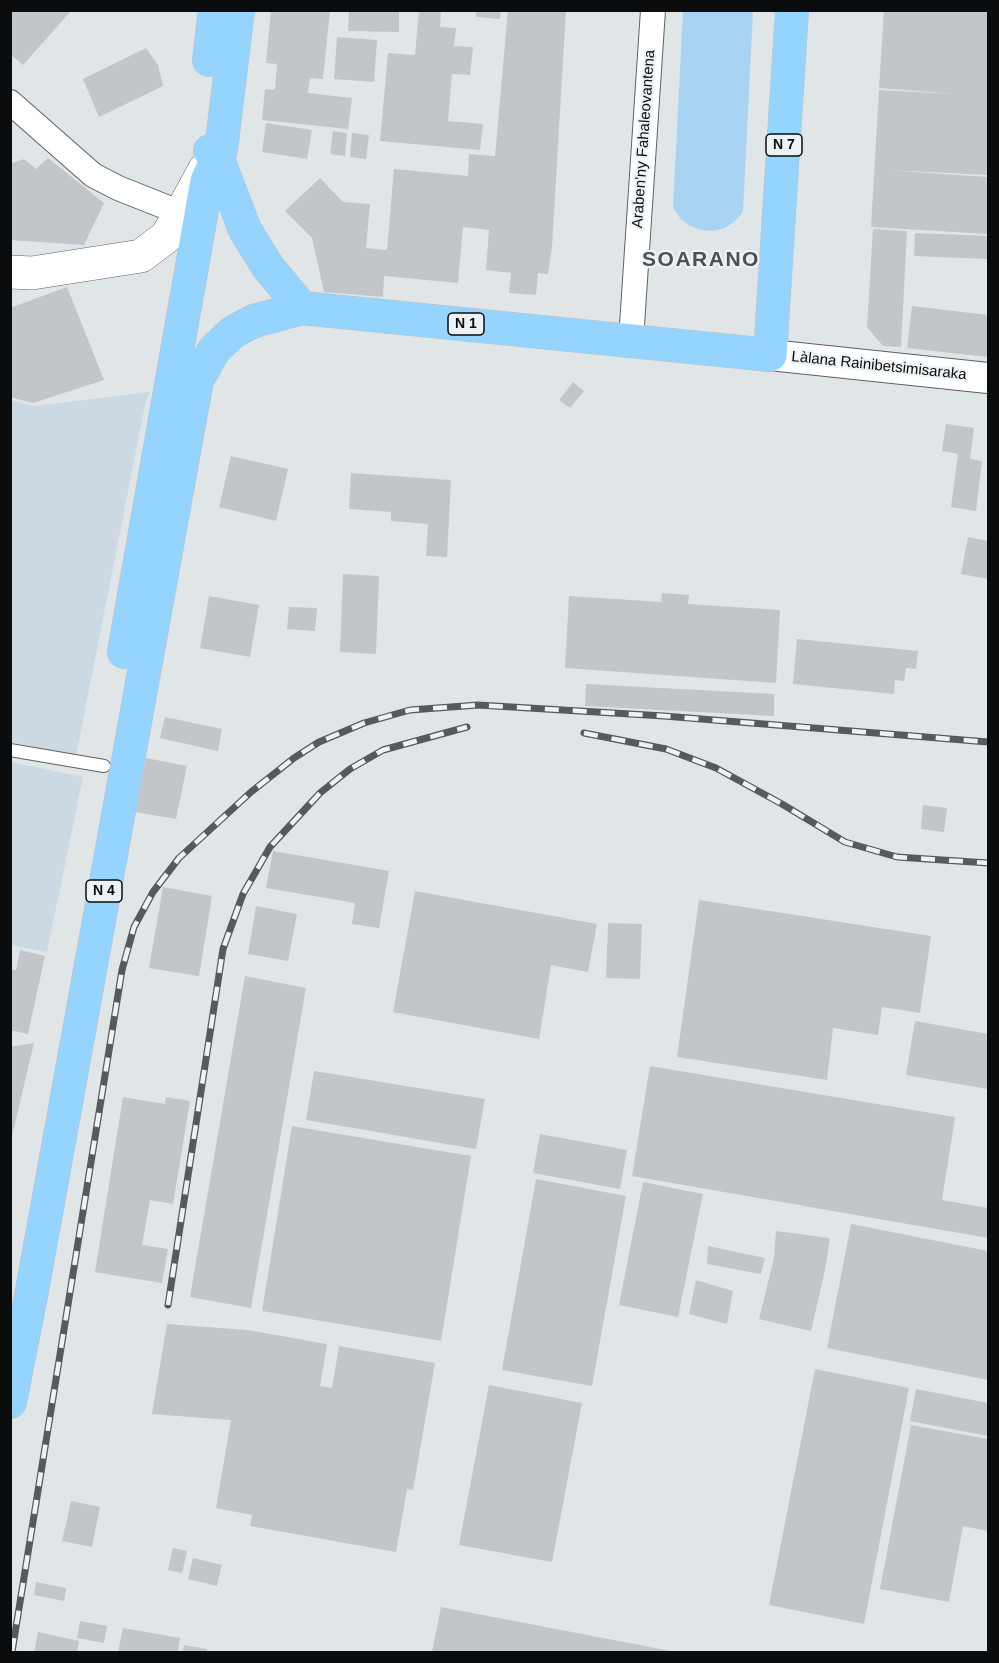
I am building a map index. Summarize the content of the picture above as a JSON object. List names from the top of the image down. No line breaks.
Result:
{"streets":{"main road":["N 7","N 1","N 4"],"street":["Araben'ny Fahaleovantena","Làlana Rainibetsimisaraka"]},"crossings":[["Araben'ny Fahaleovantena","N 1"],["N 7","N 1"],["N 7","Làlana Rainibetsimisaraka"],["N 1","Làlana Rainibetsimisaraka"],["N 1","N 4"]],"districts":["SOARANO"]}
